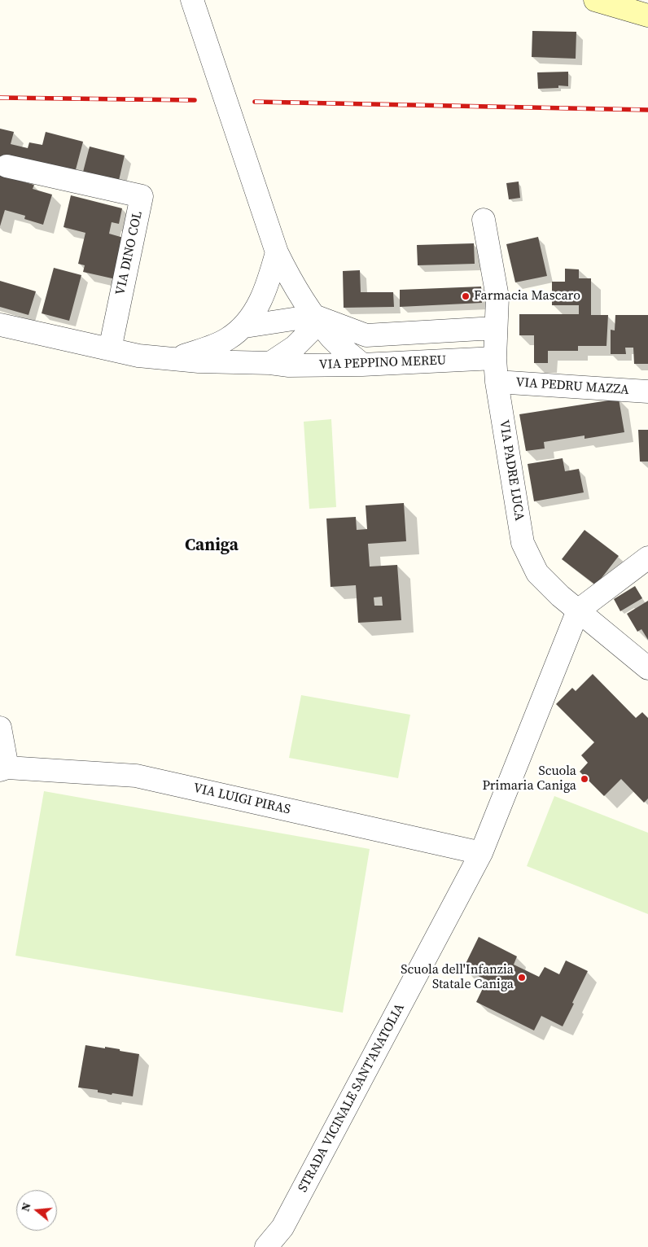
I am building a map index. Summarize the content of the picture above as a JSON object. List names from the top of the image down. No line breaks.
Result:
{"streets":{"street":["VIA DINO COL","VIA PEPPINO MEREU","VIA PEDRU MAZZA","VIA PADRE LUCA","VIA LUIGI PIRAS","STRADA VICINALE SANT'ANATOLIA"]},"crossings":[["VIA DINO COL","VIA PEPPINO MEREU"],["VIA PEPPINO MEREU","VIA PADRE LUCA"],["VIA PEDRU MAZZA","VIA PADRE LUCA"],["VIA PADRE LUCA","STRADA VICINALE SANT'ANATOLIA"],["VIA LUIGI PIRAS","STRADA VICINALE SANT'ANATOLIA"]],"districts":["Caniga"],"places":["Farmacia Mascaro","Scuola Primaria Caniga","Scuola dell'Infanzia Statale Caniga"],"north":"left"}
